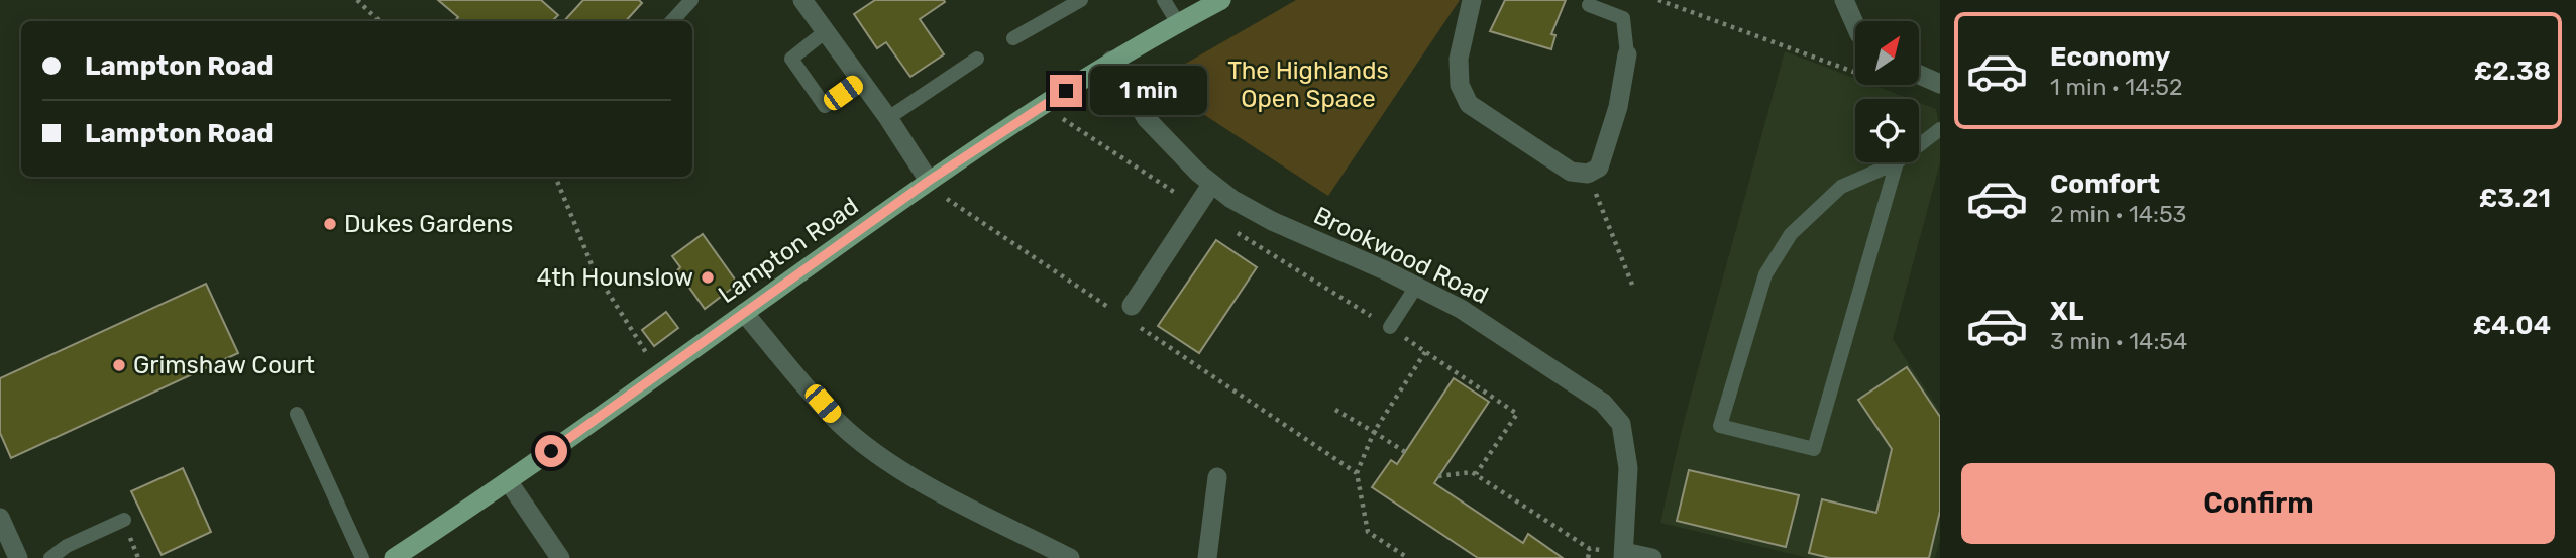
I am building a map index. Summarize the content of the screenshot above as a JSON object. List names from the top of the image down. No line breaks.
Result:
{"streets":{"main road":["Lampton Road"],"street":["Brookwood Road"]},"crossings":[["Lampton Road","Brookwood Road"]],"parks":["The Highlands Open Space"],"places":["Dukes Gardens","4th Hounslow","Grimshaw Court"],"north":"top right","page":{"list":[{"name":"Economy","note":"1 min · 14:52","value":"£2.38"},{"name":"Comfort","note":"2 min · 14:53","value":"£3.21"},{"name":"XL","note":"3 min · 14:54","value":"£4.04"}],"banner":["Lampton Road","Lampton Road"],"bubble":"1 min","buttons":"Confirm"}}
